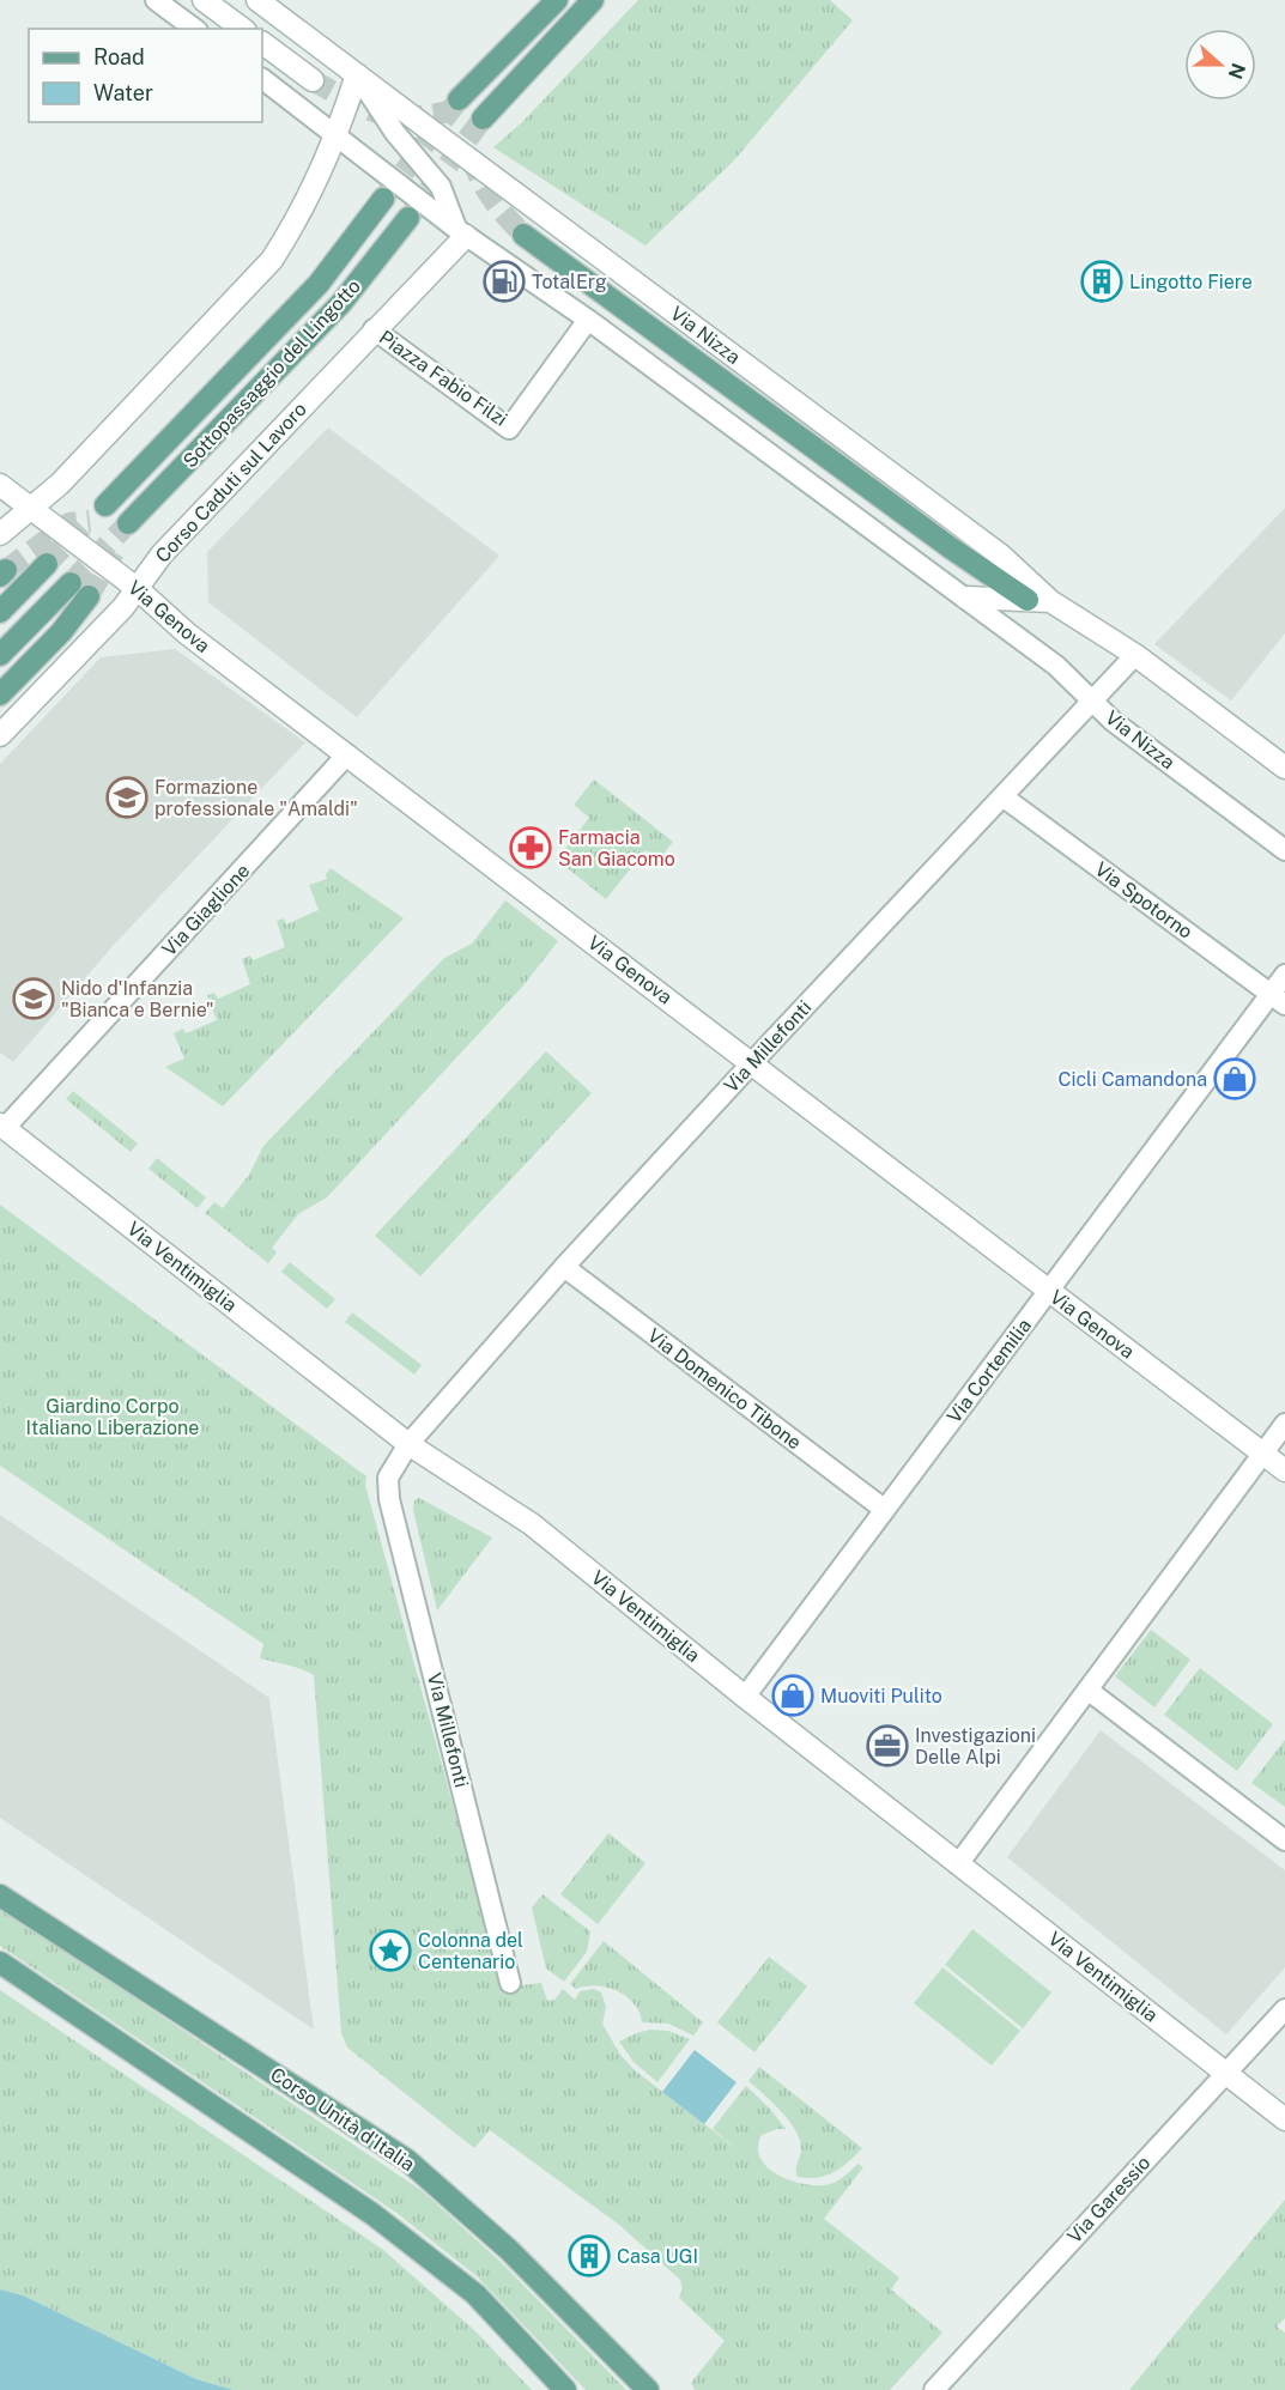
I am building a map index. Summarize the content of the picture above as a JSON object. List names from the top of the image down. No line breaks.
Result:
{"streets":{"main road":["Sottopassaggio del Lingotto","Corso Unità d'Italia"],"street":["Via Nizza","Piazza Fabio Filzi","Corso Caduti sul Lavoro","Via Genova","Via Spotorno","Via Giaglione","Via Millefonti","Via Ventimiglia","Via Cortemilia","Via Domenico Tibone","Via Garessio"]},"crossings":[["Via Nizza","Piazza Fabio Filzi"],["Via Nizza","Corso Caduti sul Lavoro"],["Via Nizza","Via Millefonti"],["Piazza Fabio Filzi","Corso Caduti sul Lavoro"],["Corso Caduti sul Lavoro","Via Genova"],["Via Genova","Via Giaglione"],["Via Genova","Via Millefonti"],["Via Genova","Via Cortemilia"],["Via Spotorno","Via Millefonti"],["Via Spotorno","Via Cortemilia"],["Via Giaglione","Via Ventimiglia"],["Via Millefonti","Via Ventimiglia"],["Via Millefonti","Via Domenico Tibone"],["Via Ventimiglia","Via Cortemilia"],["Via Ventimiglia","Via Garessio"],["Via Cortemilia","Via Domenico Tibone"]],"parks":["Giardino Corpo Italiano Liberazione"],"places":{"fuel station":["TotalErg"],"building":["Lingotto Fiere","Casa UGI"],"school or university":["Formazione professionale \"Amaldi\"","Nido d'Infanzia \"Bianca e Bernie\""],"pharmacy":["Farmacia San Giacomo"],"shop":["Cicli Camandona","Muoviti Pulito"],"office":["Investigazioni Delle Alpi"],"place":["Colonna del Centenario"]},"legend":["Road","Water"],"north":"right"}
